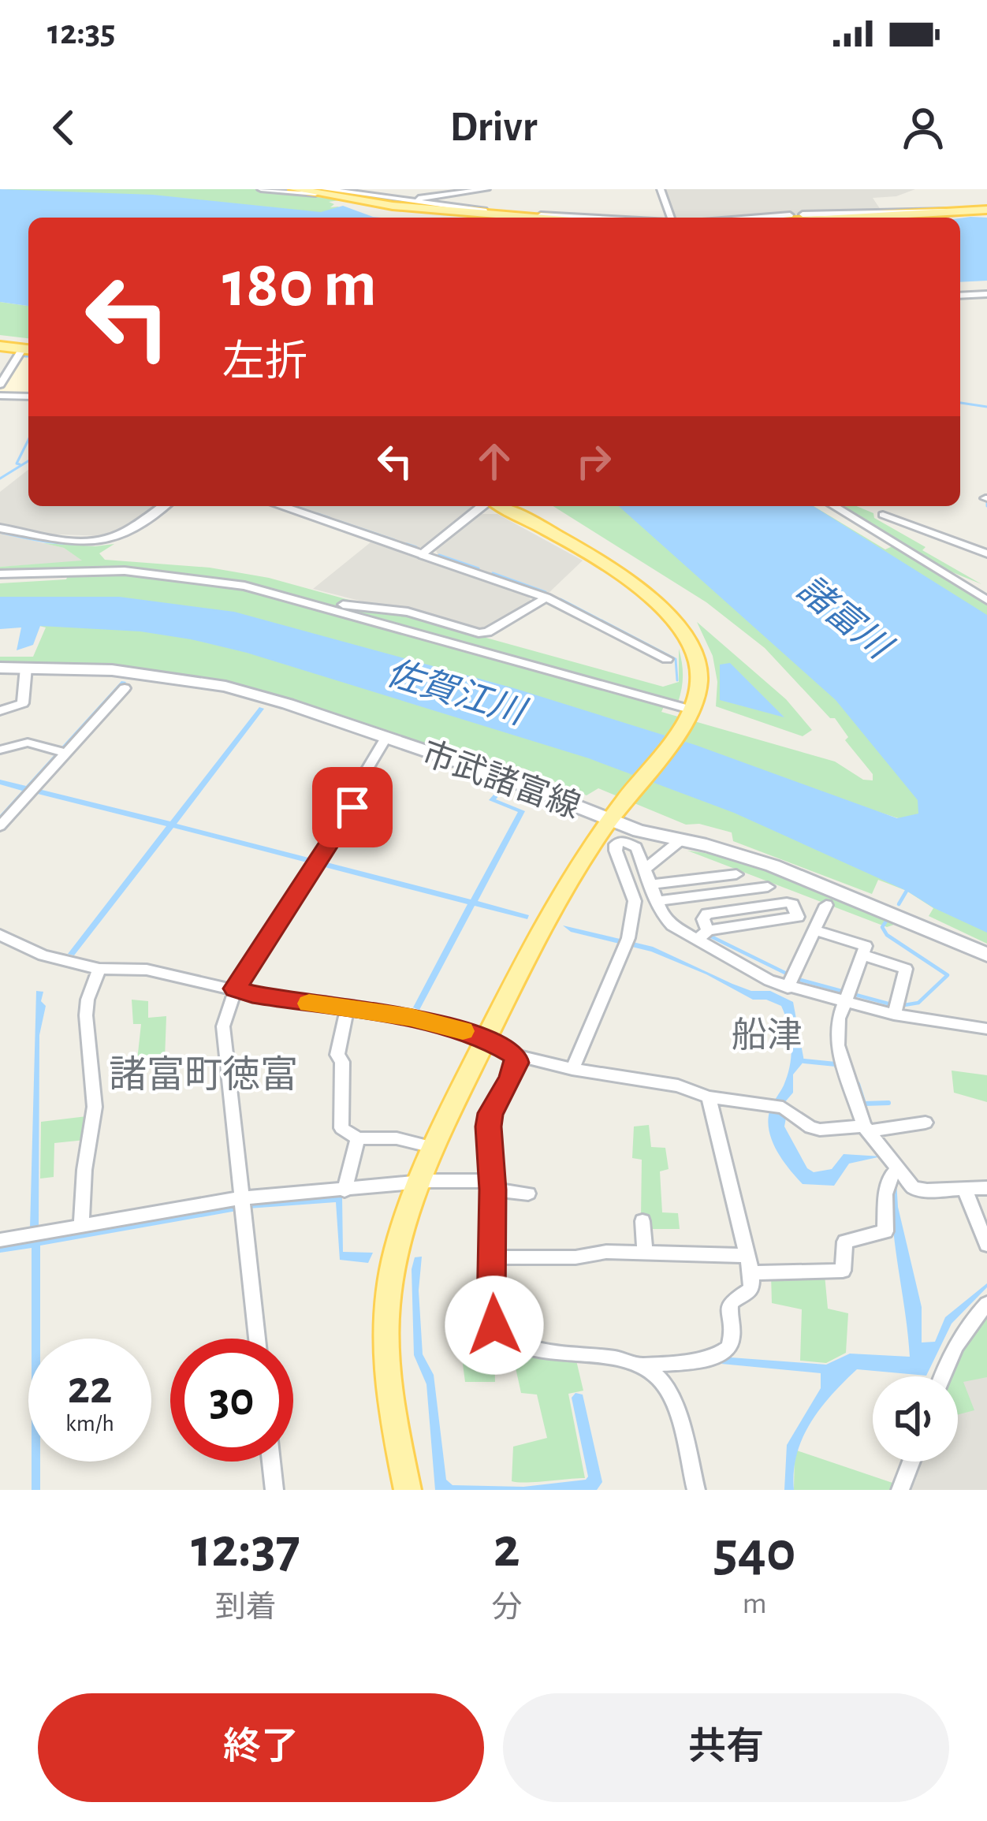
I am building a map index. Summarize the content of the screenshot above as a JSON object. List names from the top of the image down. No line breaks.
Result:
{"streets":{"main road":["市武諸富線"]},"districts":["船津","諸富町徳富"],"water":["諸富川","佐賀江川"],"page":{"status":"12:35","header":"Drivr","turn":["180 m","左折"],"speed":"22 km/h","limit":"30","eta":["12:37","到着","2","分","540","m"],"buttons":["終了","共有"]}}
